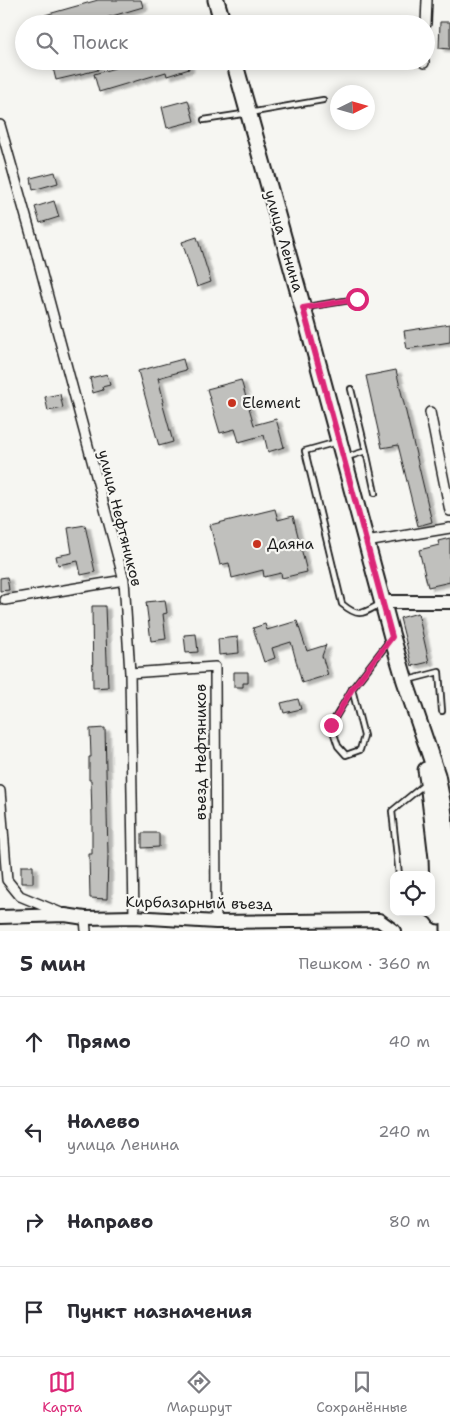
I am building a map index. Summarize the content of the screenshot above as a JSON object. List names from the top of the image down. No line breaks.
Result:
{"streets":{"main road":["улица Ленина"],"street":["улица Нефтяников","въезд Нефтяников","Кирбазарный въезд"]},"crossings":[["улица Нефтяников","въезд Нефтяников"],["улица Нефтяников","Кирбазарный въезд"],["въезд Нефтяников","Кирбазарный въезд"]],"places":["Element","Даяна"],"north":"right","page":{"search":"Поиск","heading":["5 мин","Пешком · 360 m"],"list":[["Прямо","40 m"],["Налево","улица Ленина","240 m"],["Направо","80 m"],"Пункт назначения"],"nav":["Карта","Маршрут","Сохранённые"]}}
